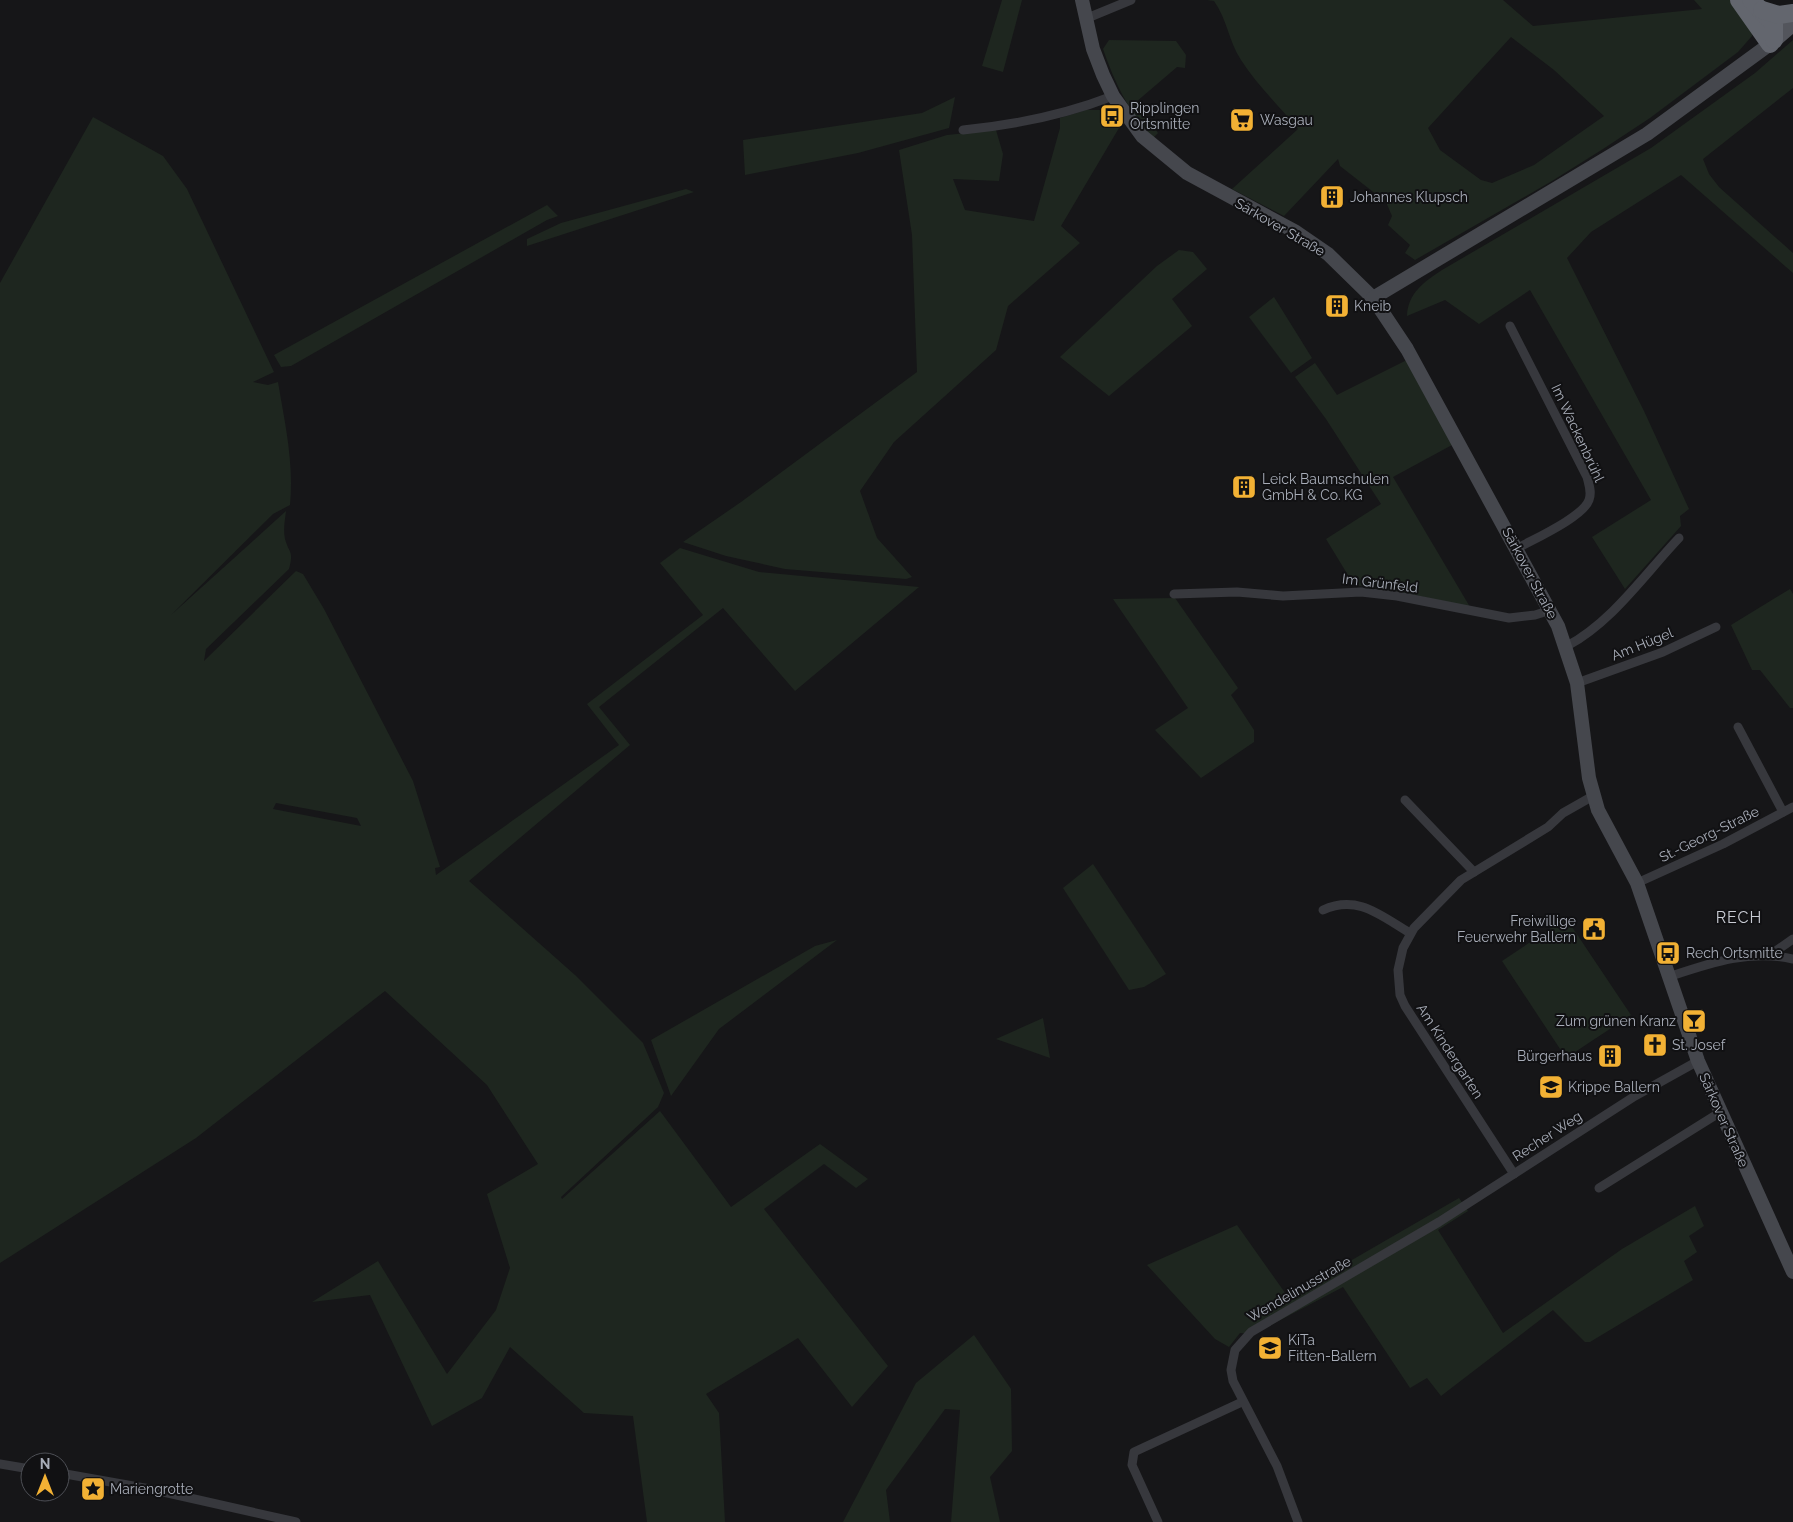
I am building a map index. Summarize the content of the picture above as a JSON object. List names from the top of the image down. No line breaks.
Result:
{"streets":{"main road":["Särkover Straße"],"street":["Im Wackenbrühl","Im Grünfeld","Am Hügel","St.-Georg-Straße","Am Kindergarten","Recher Weg","Wendelinusstraße"]},"crossings":[["Särkover Straße","Im Wackenbrühl"],["Särkover Straße","Im Grünfeld"],["Särkover Straße","Am Hügel"],["Särkover Straße","St.-Georg-Straße"],["Särkover Straße","Am Kindergarten"],["Särkover Straße","Recher Weg"],["Am Kindergarten","Recher Weg"],["Recher Weg","Wendelinusstraße"]],"districts":["RECH"],"places":{"bus stop":["Ripplingen Ortsmitte","Rech Ortsmitte"],"supermarket":["Wasgau"],"building":["Johannes Klupsch","Kneib","Leick Baumschulen GmbH & Co. KG","Bürgerhaus"],"public building":["Freiwillige Feuerwehr Ballern"],"bar":["Zum grünen Kranz"],"church":["St. Josef"],"school or university":["Krippe Ballern","KiTa Fitten-Ballern"],"place":["Mariengrotte"]},"north":"top"}
